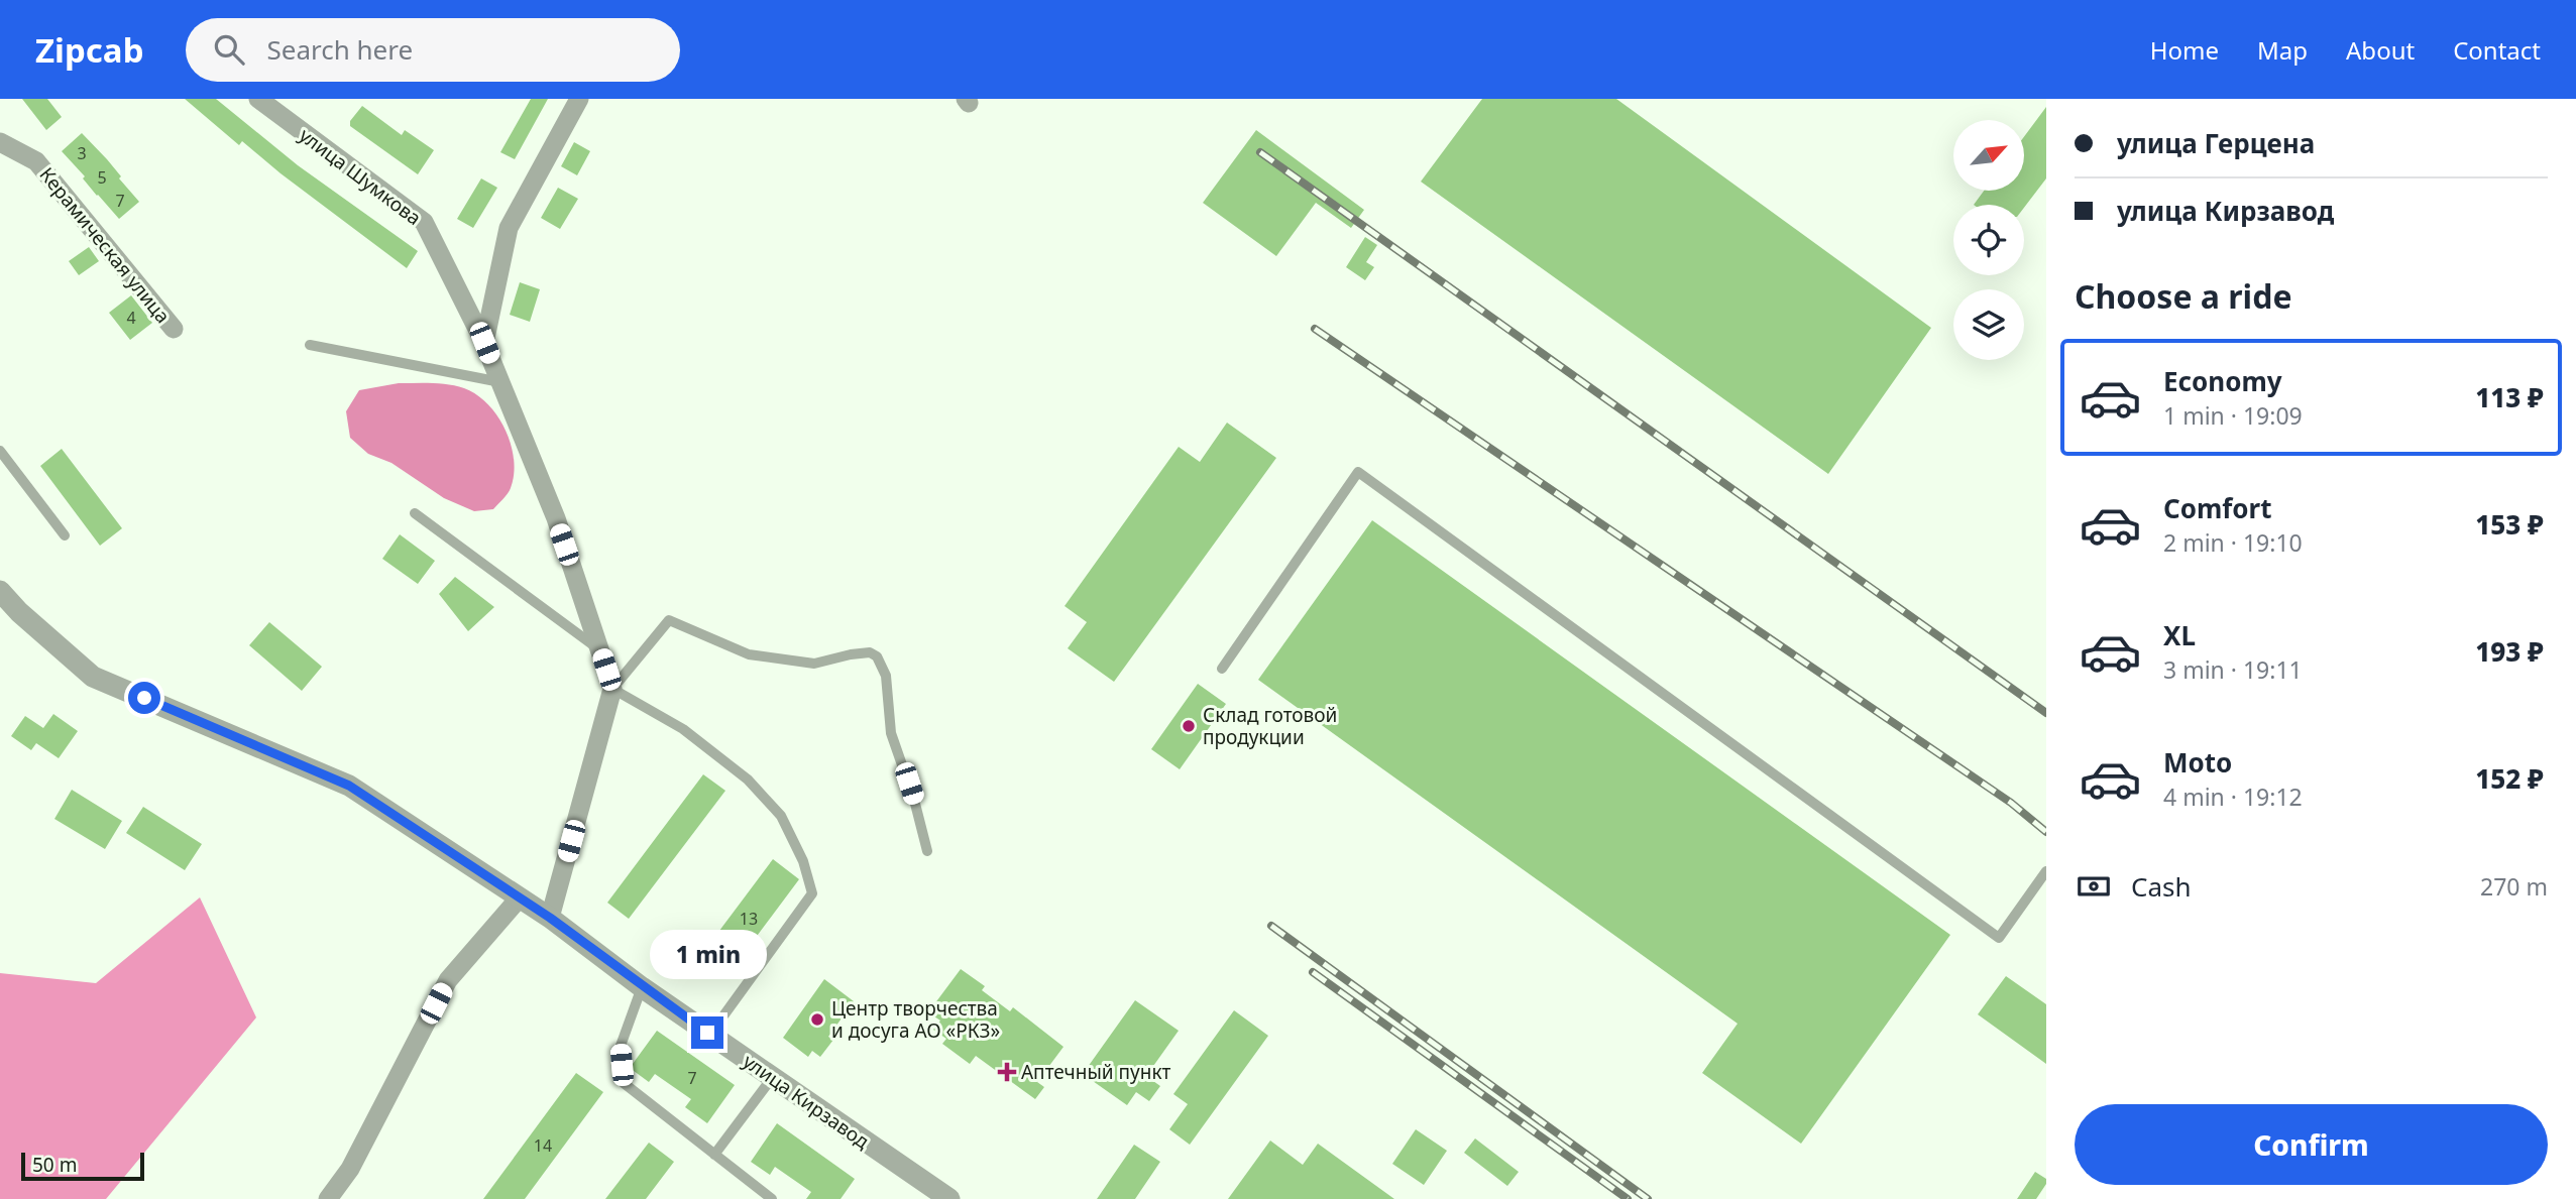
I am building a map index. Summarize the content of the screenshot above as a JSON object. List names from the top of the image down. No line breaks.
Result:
{"streets":{"street":["улица Шумкова","Керамическая улица","улица Кирзавод"]},"places":{"other":["Склад готовой продукции","Центр творчества и досуга АО «РКЗ»"],"health":["Аптечный пункт"]},"house_numbers":["3","5","7","4","13","7","14"],"scale_bar":"50 m","north":"top right","page":{"header":"Zipcab","search":"Search here","nav":["Home","Map","About","Contact"],"banner":["улица Герцена","улица Кирзавод"],"heading":"Choose a ride","list":[{"name":"Economy","note":"1 min · 19:09","value":"113 ₽"},{"name":"Comfort","note":"2 min · 19:10","value":"153 ₽"},{"name":"XL","note":"3 min · 19:11","value":"193 ₽"},{"name":"Moto","note":"4 min · 19:12","value":"152 ₽"}],"pay":["Cash","270 m"],"bubble":"1 min","buttons":"Confirm","scale":"50 m"}}
